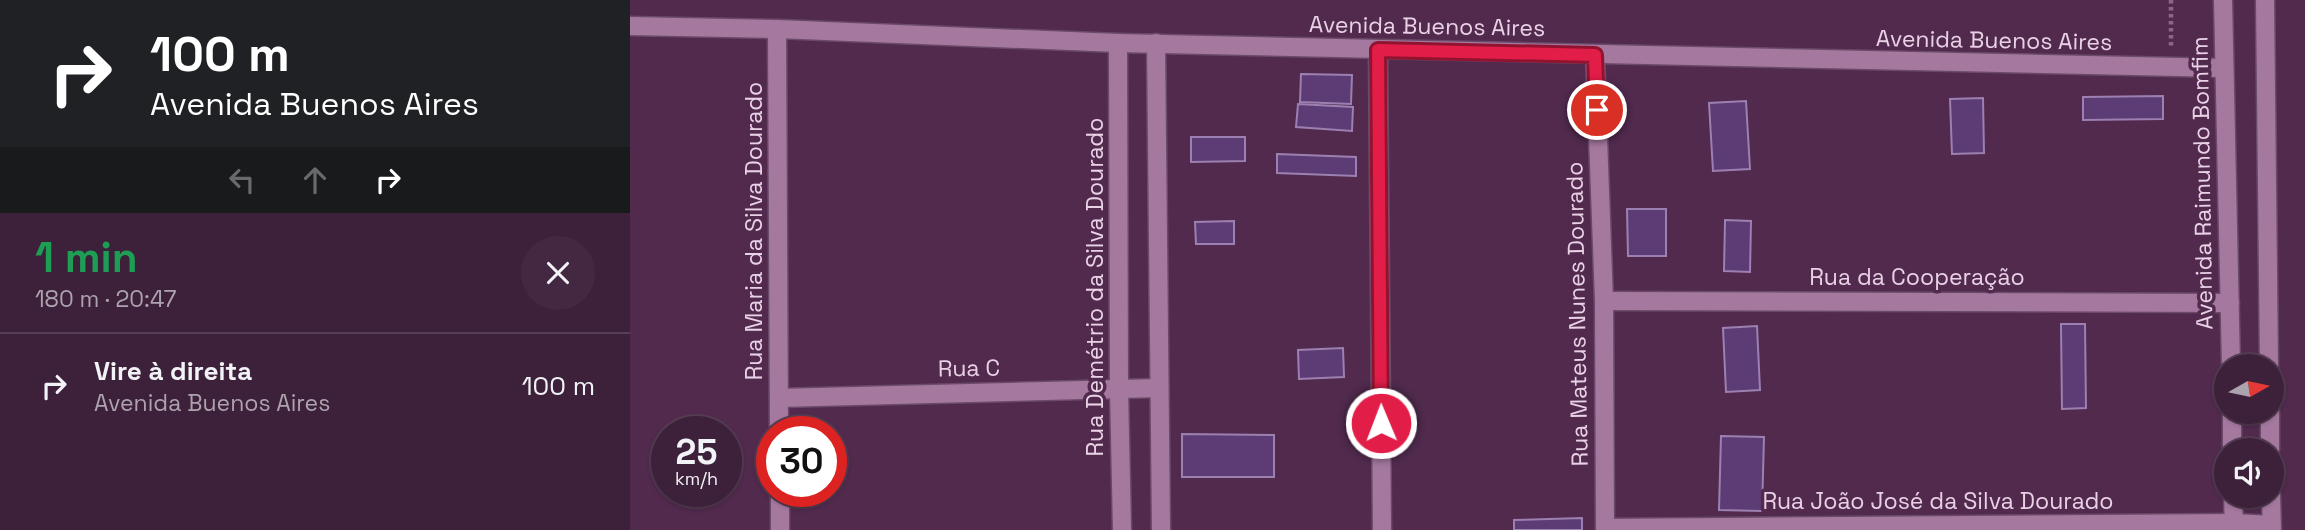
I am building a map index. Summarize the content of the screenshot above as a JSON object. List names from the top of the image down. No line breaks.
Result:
{"streets":{"street":["Avenida Buenos Aires","Avenida Raimundo Bomfim","Rua Maria da Silva Dourado","Rua da Cooperação","Rua Demétrio da Silva Dourado","Rua Mateus Nunes Dourado","Rua C","Rua João José da Silva Dourado"]},"crossings":[["Avenida Buenos Aires","Avenida Raimundo Bomfim"],["Avenida Buenos Aires","Rua Maria da Silva Dourado"],["Avenida Buenos Aires","Rua Demétrio da Silva Dourado"],["Avenida Buenos Aires","Rua Mateus Nunes Dourado"],["Avenida Raimundo Bomfim","Rua da Cooperação"],["Rua Maria da Silva Dourado","Rua C"],["Rua da Cooperação","Rua Mateus Nunes Dourado"],["Rua Demétrio da Silva Dourado","Rua C"],["Rua Mateus Nunes Dourado","Rua João José da Silva Dourado"]],"north":"right","page":{"turn":["100 m","Avenida Buenos Aires"],"heading":["1 min","180 m · 20:47"],"list":[{"name":"Vire à direita","note":"Avenida Buenos Aires","value":"100 m"}],"speed":"25 km/h","limit":"30"}}
